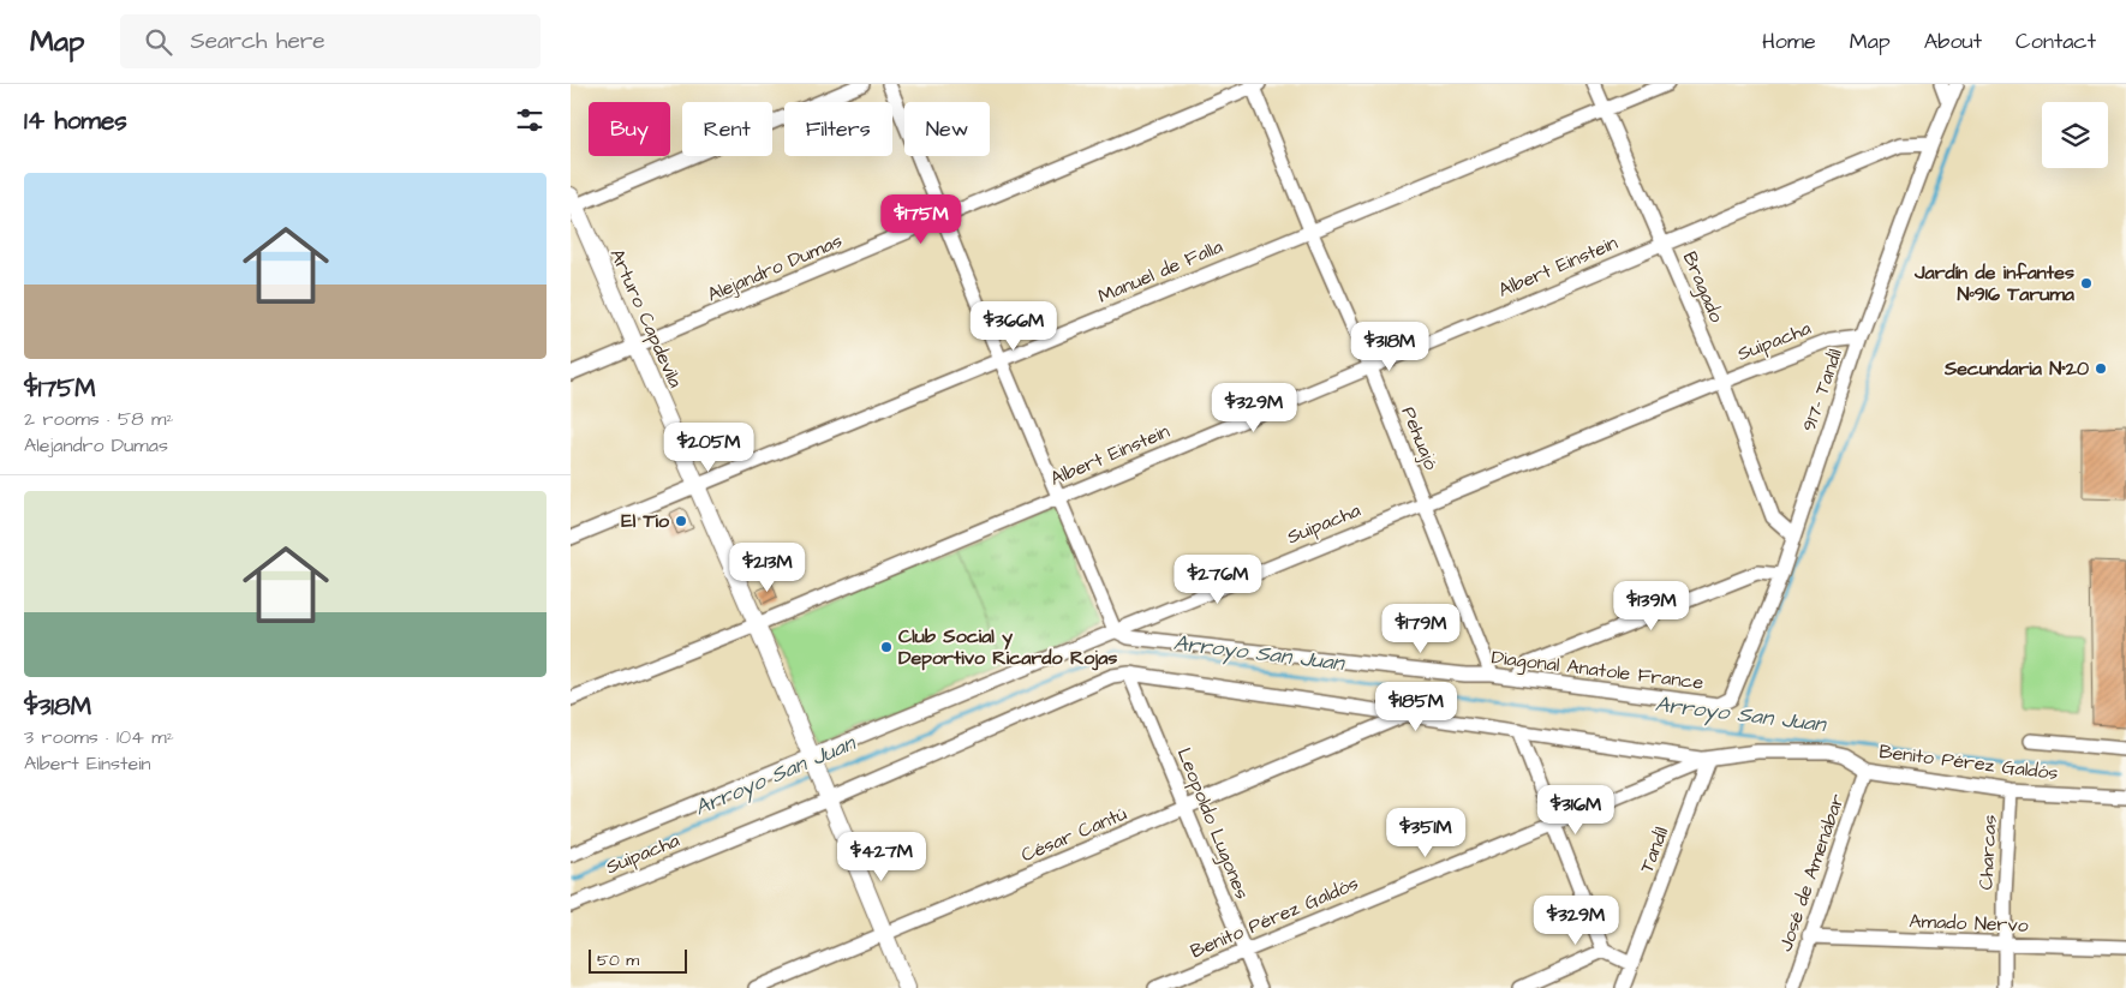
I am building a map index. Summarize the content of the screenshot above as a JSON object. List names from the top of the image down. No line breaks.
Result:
{"streets":{"street":["Albert Einstein","Alejandro Dumas","Manuel de Falla","Bragado","Arturo Capdevila","Suipacha","917- Tandil","Pehuajó","Diagonal Anatole France","Benito Pérez Galdós","Leopoldo Lugones","César Cantú","Tandil","Charcas","José de Amenábar","Amado Nervo"]},"crossings":[["Albert Einstein","Bragado"],["Albert Einstein","Arturo Capdevila"],["Albert Einstein","917- Tandil"],["Albert Einstein","Pehuajó"],["Alejandro Dumas","Arturo Capdevila"],["Alejandro Dumas","Pehuajó"],["Manuel de Falla","Bragado"],["Manuel de Falla","Arturo Capdevila"],["Manuel de Falla","Pehuajó"],["Bragado","Suipacha"],["Bragado","917- Tandil"],["Arturo Capdevila","Suipacha"],["Arturo Capdevila","César Cantú"],["Suipacha","917- Tandil"],["Suipacha","Pehuajó"],["Suipacha","Diagonal Anatole France"],["Suipacha","Leopoldo Lugones"],["917- Tandil","Diagonal Anatole France"],["Pehuajó","Diagonal Anatole France"],["Benito Pérez Galdós","Leopoldo Lugones"],["Benito Pérez Galdós","Tandil"],["Benito Pérez Galdós","Charcas"],["Benito Pérez Galdós","José de Amenábar"],["Leopoldo Lugones","César Cantú"],["Charcas","Amado Nervo"],["José de Amenábar","Amado Nervo"]],"water":["Arroyo San Juan"],"places":["Jardín de infantes Nº916 Taruma","Secundaria N°20","El Tio","Club Social y Deportivo Ricardo Rojas"],"scale_bar":"50 m","page":{"header":"Map","search":"Search here","nav":["Home","Map","About","Contact"],"heading":"14 homes","chip":["Buy","Rent","Filters","New"],"list":[{"name":"$175M","note":"2 rooms · 58 m² · Alejandro Dumas"},{"name":"$318M","note":"3 rooms · 104 m² · Albert Einstein"}],"price":["$175M","$366M","$318M","$329M","$205M","$213M","$276M","$139M","$179M","$185M","$316M","$351M","$427M","$329M"],"scale":"50 m"}}
